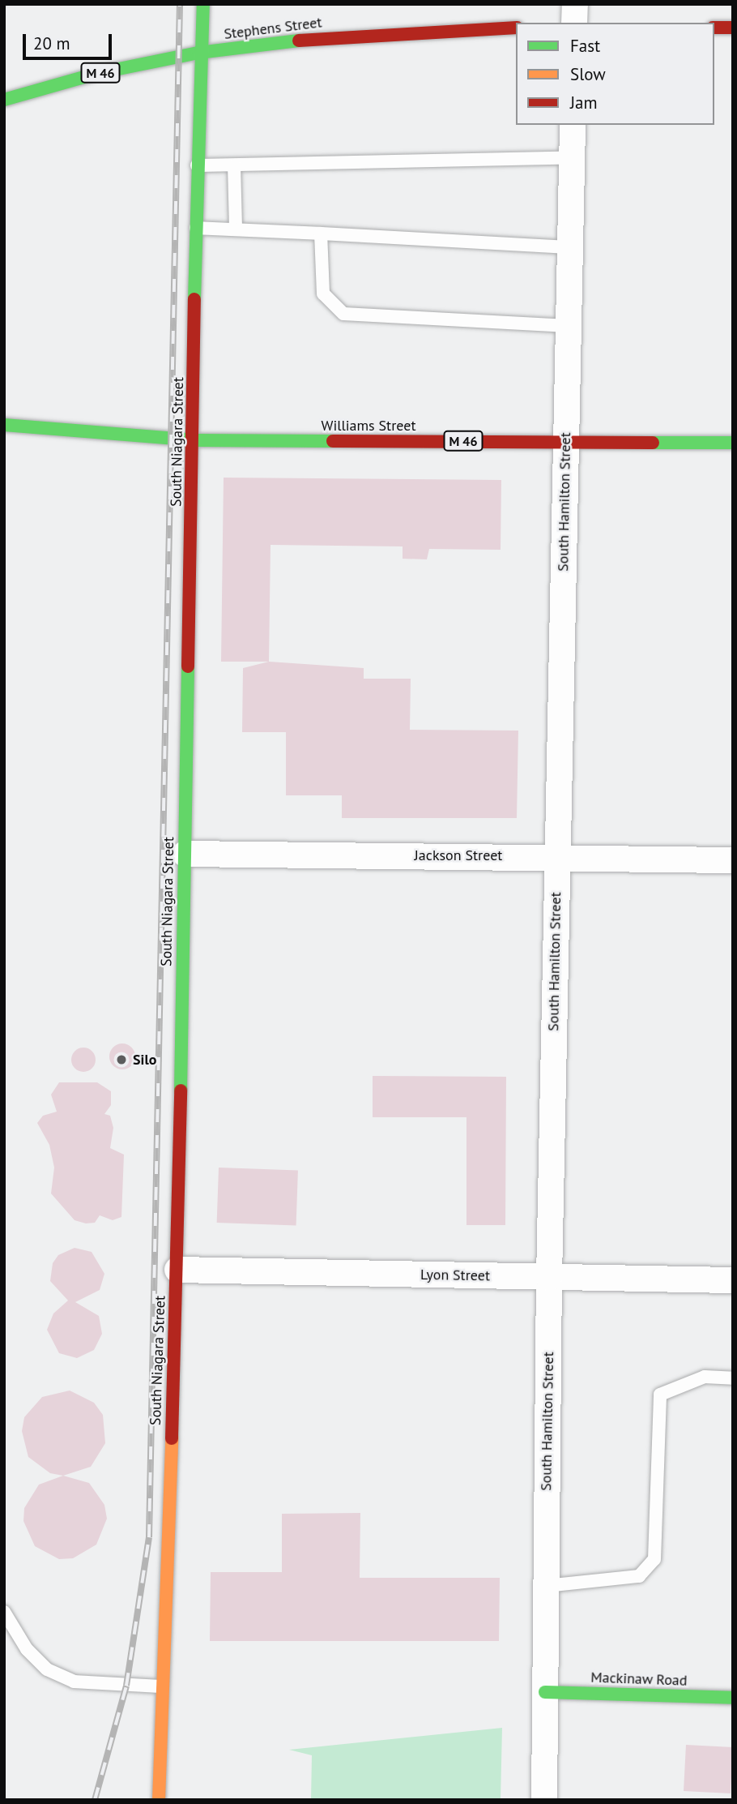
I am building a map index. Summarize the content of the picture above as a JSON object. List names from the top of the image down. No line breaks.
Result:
{"streets":{"main road":["Stephens Street","M 46","Williams Street","South Niagara Street","Mackinaw Road"],"street":["South Hamilton Street","Jackson Street","Lyon Street"]},"crossings":[["Stephens Street","South Niagara Street"],["Williams Street","South Niagara Street"],["Williams Street","South Hamilton Street"],["South Niagara Street","Jackson Street"],["South Niagara Street","Lyon Street"],["South Hamilton Street","Jackson Street"],["South Hamilton Street","Lyon Street"],["South Hamilton Street","Mackinaw Road"]],"places":["Silo"],"legend":["Fast","Slow","Jam"],"scale_bar":"20 m"}
